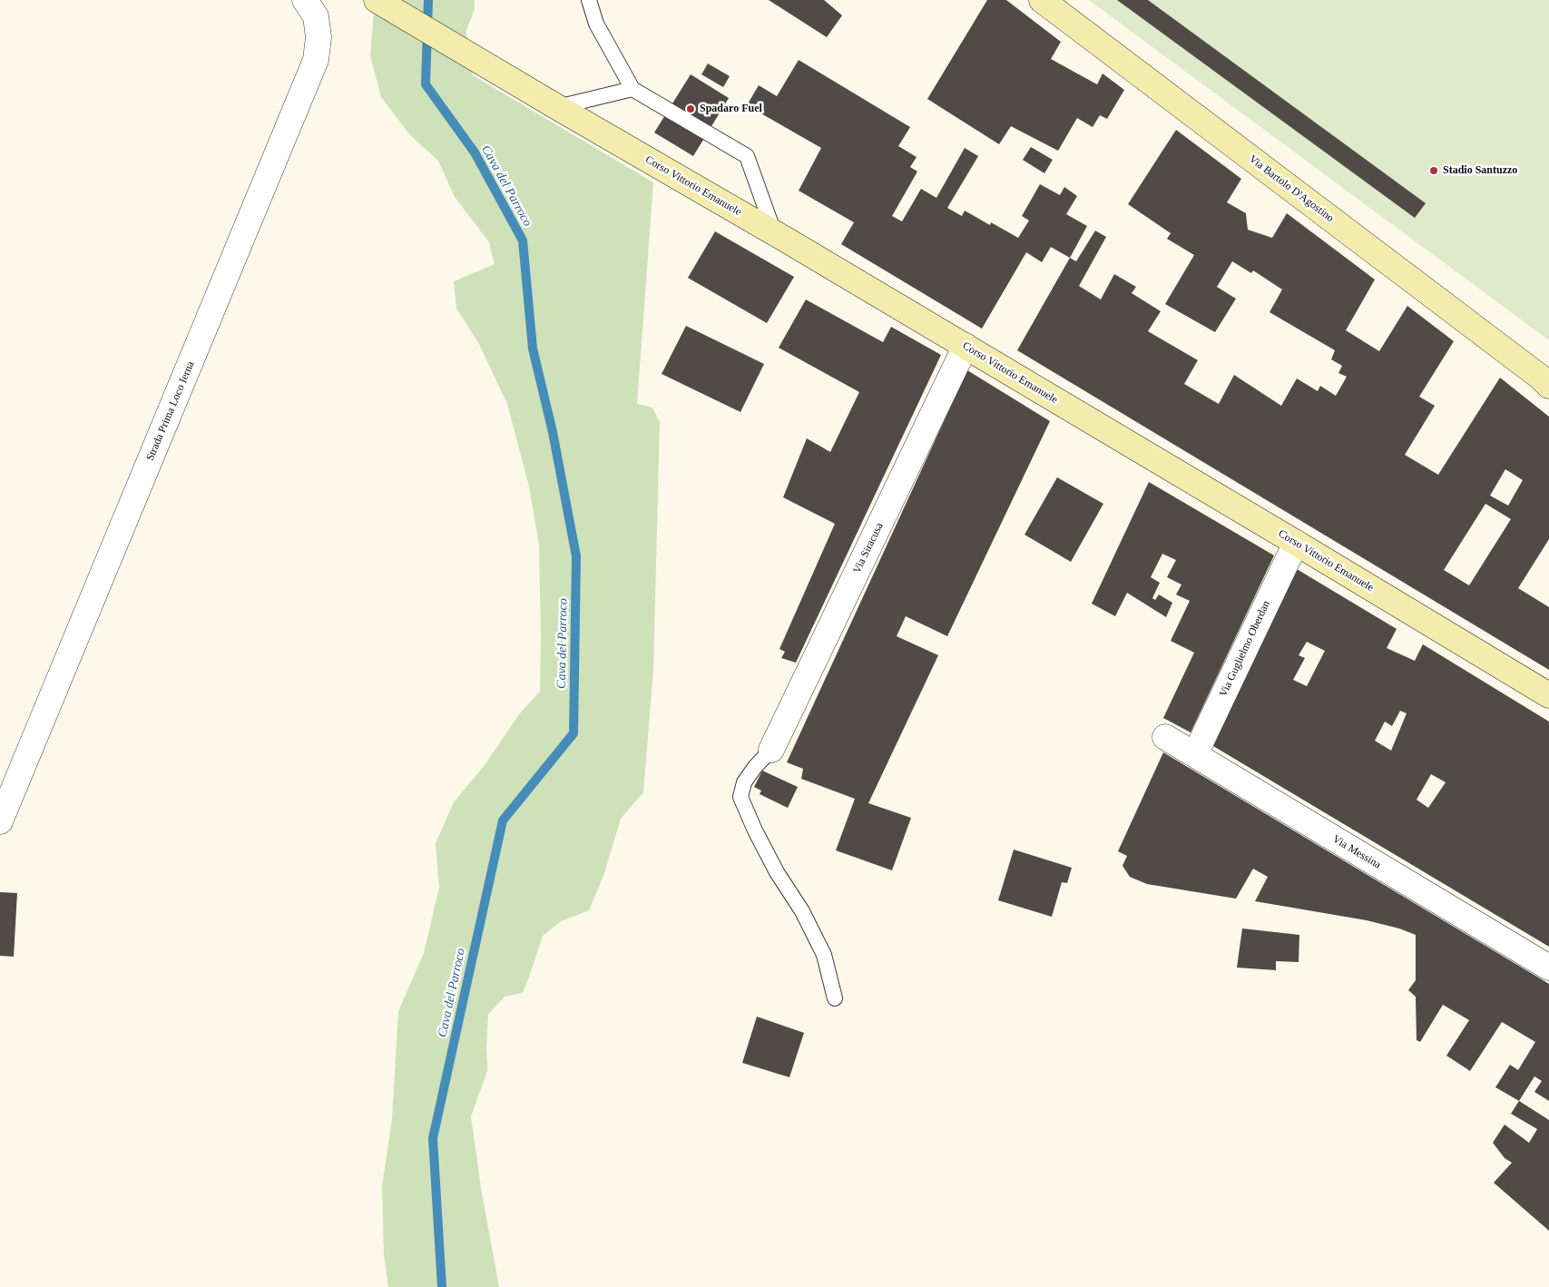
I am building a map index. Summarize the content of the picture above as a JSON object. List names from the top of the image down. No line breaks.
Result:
{"streets":{"main road":["Corso Vittorio Emanuele","Via Bartolo D'Agostino"],"street":["Strada Prima Loco Ierna","Via Siracusa","Via Guglielmo Oberdan","Via Messina"]},"crossings":[["Corso Vittorio Emanuele","Via Siracusa"],["Corso Vittorio Emanuele","Via Guglielmo Oberdan"],["Via Guglielmo Oberdan","Via Messina"]],"water":["Cava del Parroco"],"places":["Spadaro Fuel","Stadio Santuzzo"]}
